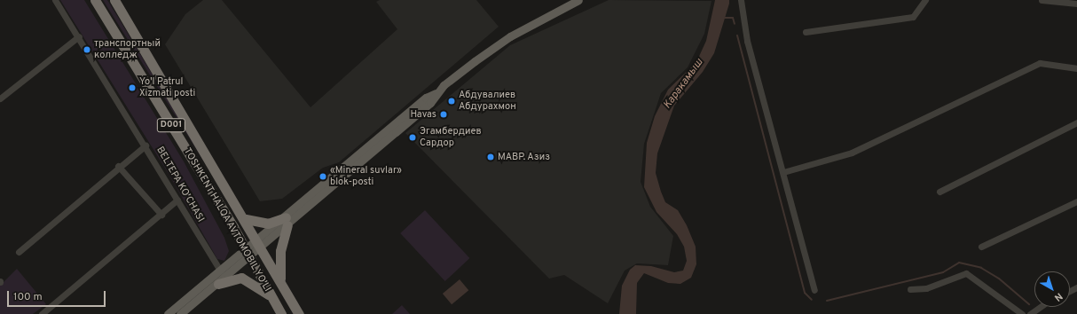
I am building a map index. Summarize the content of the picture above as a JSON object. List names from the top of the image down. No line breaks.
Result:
{"streets":{"highway":["D001","TOSHKENT HALQA AVTOMOBIL YO'LI"],"street":["BELTEPA KO'CHASI"]},"water":["Каракамыш"],"places":["транспортный колледж","Yo'l Patrul Xizmati posti","Абдувалиев Абдурахмон","Havas","Эгамбердиев Сардор","МАВР. Азиз","«Mineral suvlar» blok-posti"],"scale_bar":"100 m","north":"bottom right"}
